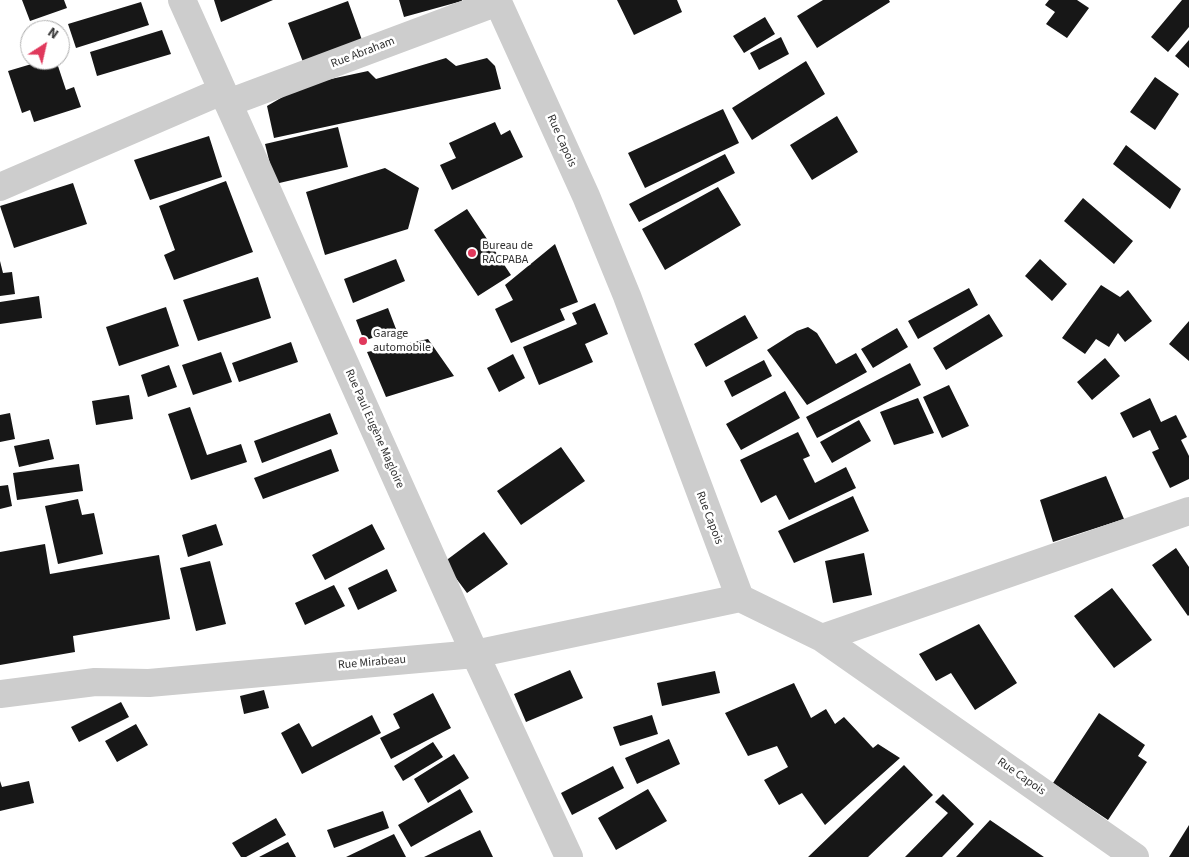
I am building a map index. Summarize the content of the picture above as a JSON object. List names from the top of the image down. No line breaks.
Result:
{"streets":{"street":["Rue Abraham","Rue Capois","Rue Paul Eugène Magloire","Rue Mirabeau"]},"crossings":[["Rue Abraham","Rue Capois"],["Rue Abraham","Rue Paul Eugène Magloire"],["Rue Capois","Rue Mirabeau"],["Rue Paul Eugène Magloire","Rue Mirabeau"]],"places":["Bureau de RACPABA","Garage automobile"],"north":"top right"}
